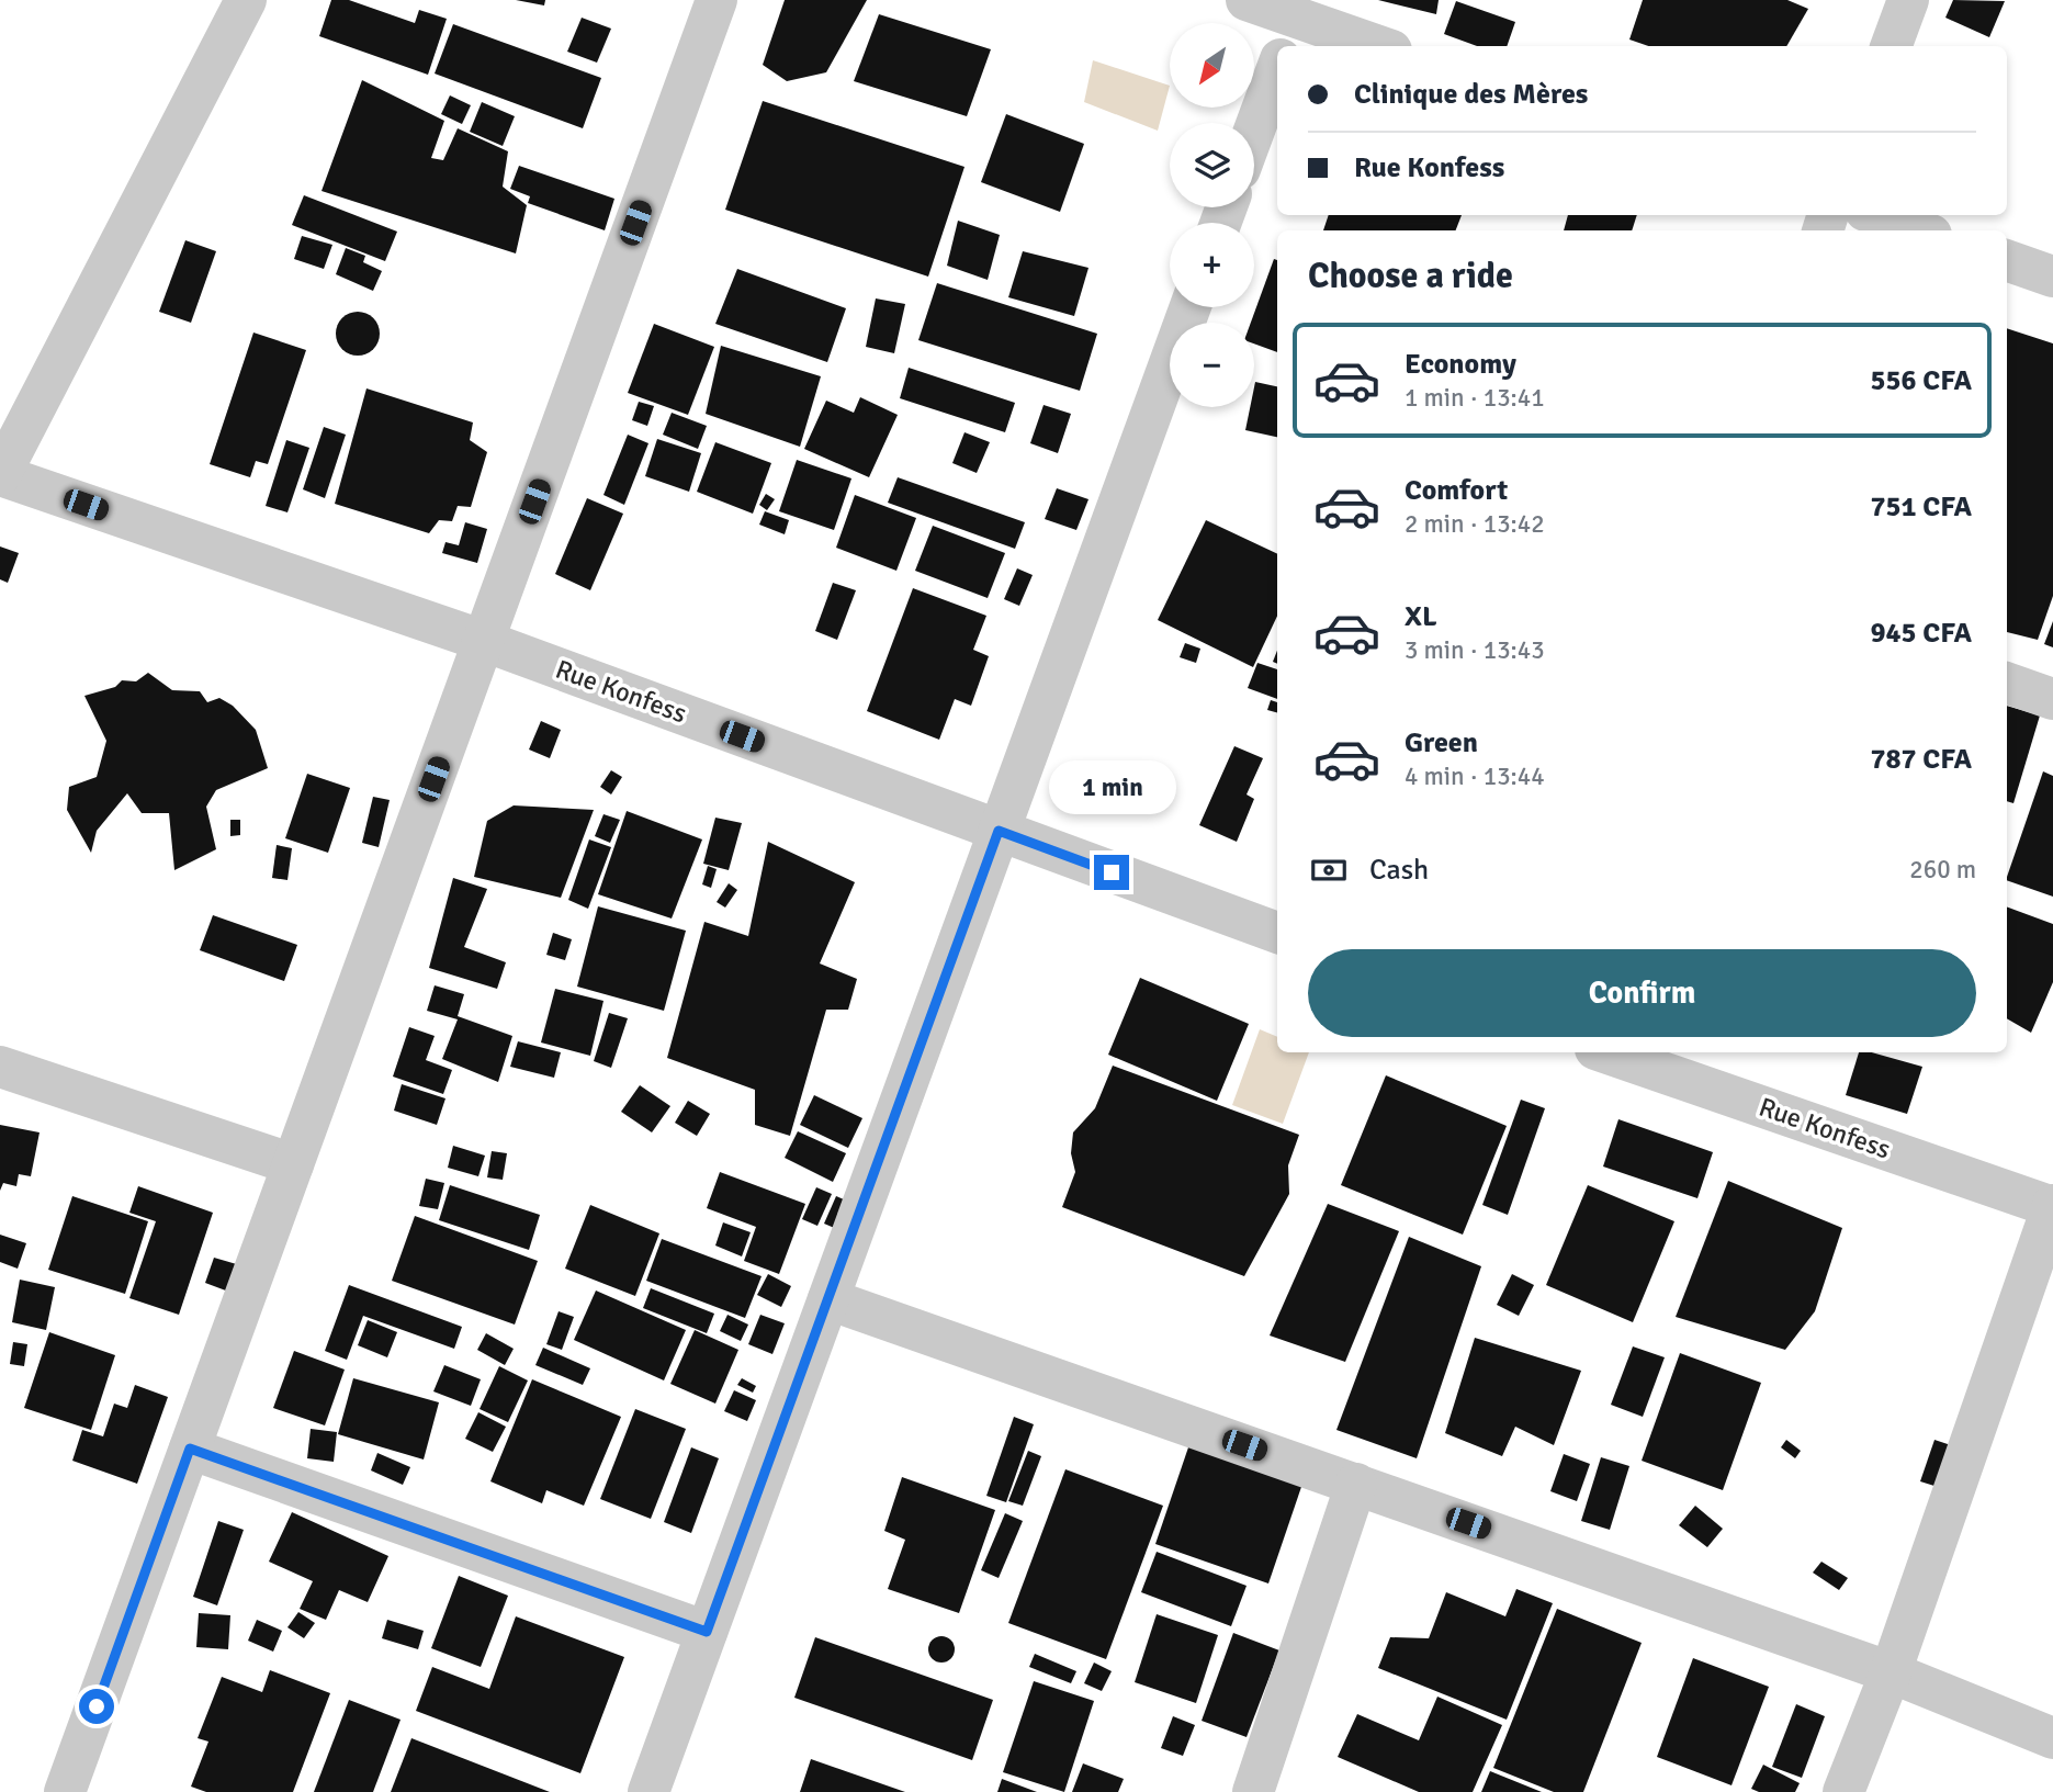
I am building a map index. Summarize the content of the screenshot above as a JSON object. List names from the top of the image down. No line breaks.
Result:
{"streets":{"street":["Rue Konfess"]},"north":"bottom left","page":{"map_buttons":["+","−"],"banner":["Clinique des Mères","Rue Konfess"],"heading":"Choose a ride","list":[{"name":"Economy","note":"1 min · 13:41","value":"556 CFA"},{"name":"Comfort","note":"2 min · 13:42","value":"751 CFA"},{"name":"XL","note":"3 min · 13:43","value":"945 CFA"},{"name":"Green","note":"4 min · 13:44","value":"787 CFA"}],"bubble":"1 min","pay":["Cash","260 m"],"buttons":"Confirm"}}
